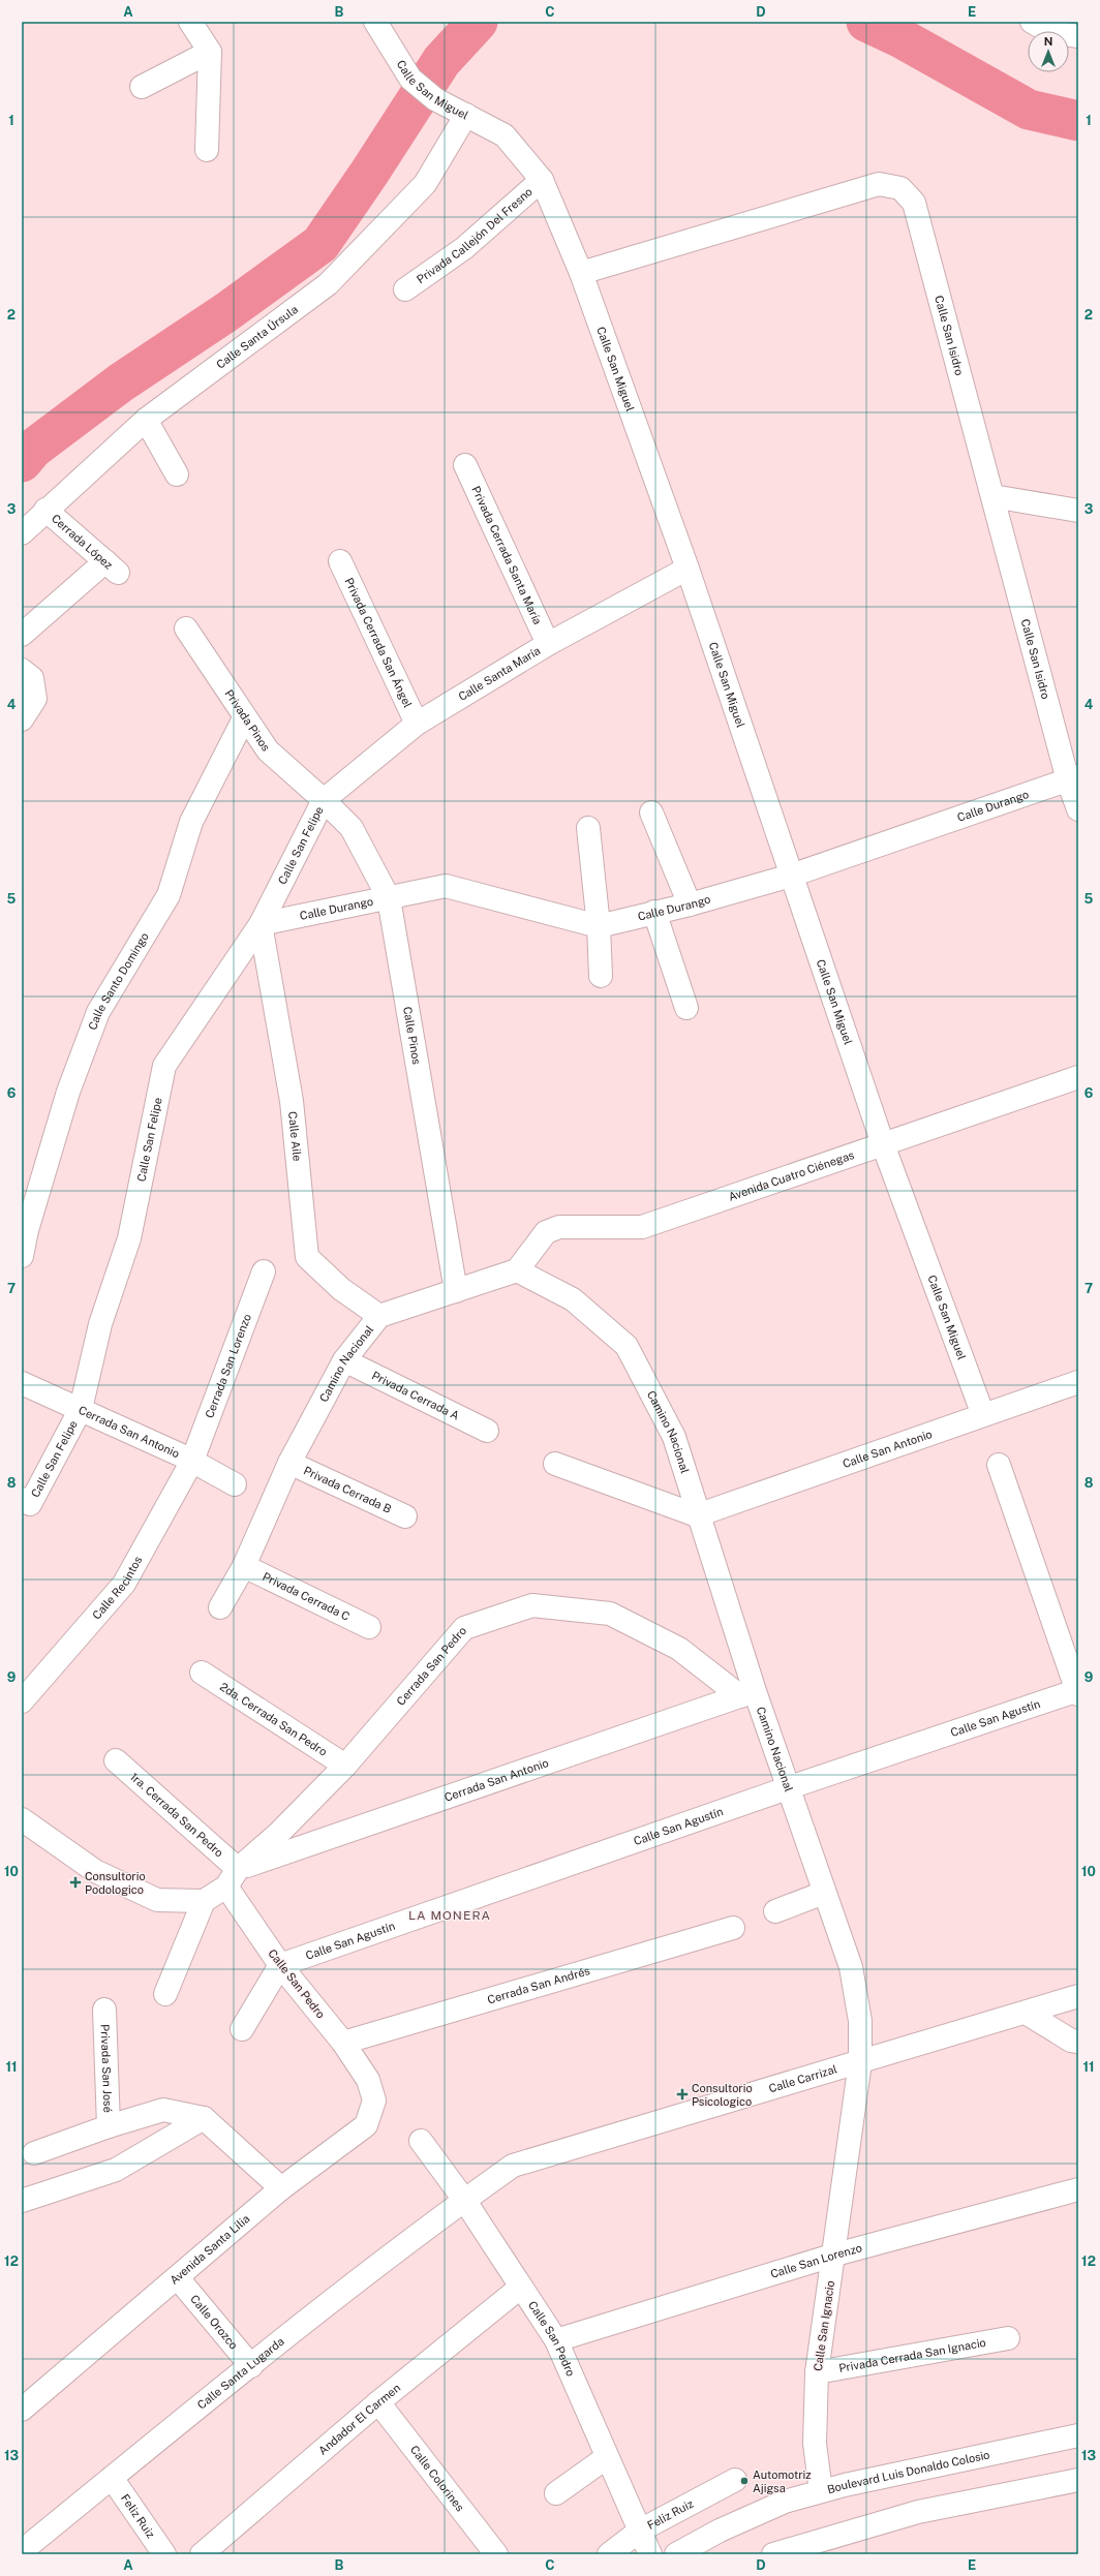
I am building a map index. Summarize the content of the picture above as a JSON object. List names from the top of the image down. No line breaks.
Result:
{"streets":{"main road":["Calle San Miguel","Privada Callejón Del Fresno","Calle Santa Úrsula","Calle San Isidro","Cerrada López","Privada Cerrada Santa María","Privada Cerrada San Ángel","Calle Santa María","Privada Pinos","Calle Durango","Calle San Felipe","Calle Santo Domingo","Calle Pinos","Calle Aile","Avenida Cuatro Ciénegas","Camino Nacional","Cerrada San Lorenzo","Privada Cerrada A","Cerrada San Antonio","Calle San Antonio","Privada Cerrada B","Calle Recintos","Privada Cerrada C","Cerrada San Pedro","Calle San Agustín","2da. Cerrada San Pedro","1ra. Cerrada San Pedro","Calle San Pedro","Cerrada San Andrés","Privada San José","Calle Carrizal","Avenida Santa Lilia","Calle San Lorenzo","Calle Orozco","Calle San Ignacio","Privada Cerrada San Ignacio","Calle Santa Lugarda","Andador El Carmen","Boulevard Luis Donaldo Colosio","Calle Colorines","Feliz Ruiz"]},"crossings":[["Calle San Miguel","Privada Callejón Del Fresno"],["Calle San Miguel","Calle Santa Úrsula"],["Calle San Miguel","Calle San Isidro"],["Calle San Miguel","Calle Santa María"],["Calle San Miguel","Calle Durango"],["Calle San Miguel","Avenida Cuatro Ciénegas"],["Calle San Miguel","Calle San Antonio"],["Calle Santa Úrsula","Cerrada López"],["Calle San Isidro","Calle Durango"],["Privada Cerrada Santa María","Calle Santa María"],["Privada Cerrada San Ángel","Calle Santa María"],["Calle Santa María","Privada Pinos"],["Calle Santa María","Calle San Felipe"],["Calle Santa María","Calle Pinos"],["Privada Pinos","Calle San Felipe"],["Privada Pinos","Calle Santo Domingo"],["Privada Pinos","Calle Pinos"],["Calle Durango","Calle San Felipe"],["Calle Durango","Calle Pinos"],["Calle Durango","Calle Aile"],["Calle San Felipe","Calle Pinos"],["Calle San Felipe","Calle Aile"],["Calle San Felipe","Cerrada San Antonio"],["Calle Pinos","Camino Nacional"],["Calle Aile","Camino Nacional"],["Avenida Cuatro Ciénegas","Camino Nacional"],["Camino Nacional","Privada Cerrada A"],["Camino Nacional","Cerrada San Antonio"],["Camino Nacional","Calle San Antonio"],["Camino Nacional","Privada Cerrada B"],["Camino Nacional","Privada Cerrada C"],["Camino Nacional","Cerrada San Pedro"],["Camino Nacional","Calle San Agustín"],["Camino Nacional","Calle Carrizal"],["Camino Nacional","Calle San Ignacio"],["Cerrada San Lorenzo","Cerrada San Antonio"],["Cerrada San Lorenzo","Calle Recintos"],["Cerrada San Antonio","Calle Recintos"],["Cerrada San Antonio","Cerrada San Pedro"],["Cerrada San Antonio","1ra. Cerrada San Pedro"],["Cerrada San Antonio","Calle San Pedro"],["Cerrada San Pedro","2da. Cerrada San Pedro"],["Cerrada San Pedro","1ra. Cerrada San Pedro"],["Cerrada San Pedro","Calle San Pedro"],["Calle San Agustín","Calle San Pedro"],["1ra. Cerrada San Pedro","Calle San Pedro"],["Calle San Pedro","Cerrada San Andrés"],["Calle San Pedro","Calle Carrizal"],["Calle San Pedro","Avenida Santa Lilia"],["Calle San Pedro","Calle San Lorenzo"],["Calle San Pedro","Calle Santa Lugarda"],["Calle San Pedro","Andador El Carmen"],["Calle San Pedro","Feliz Ruiz"],["Calle Carrizal","Calle San Ignacio"],["Calle Carrizal","Calle Santa Lugarda"],["Avenida Santa Lilia","Calle Orozco"],["Calle San Lorenzo","Calle San Ignacio"],["Calle Orozco","Calle Santa Lugarda"],["Calle San Ignacio","Privada Cerrada San Ignacio"],["Calle San Ignacio","Boulevard Luis Donaldo Colosio"],["Calle Santa Lugarda","Feliz Ruiz"],["Andador El Carmen","Calle Colorines"]],"districts":["LA MONERA"],"places":{"health":["Consultorio Podologico","Consultorio Psicologico"],"other":["Automotriz Ajigsa"]},"north":"top","grid":{"columns":["A","B","C","D","E"],"rows":["1","2","3","4","5","6","7","8","9","10","11","12","13"]}}
